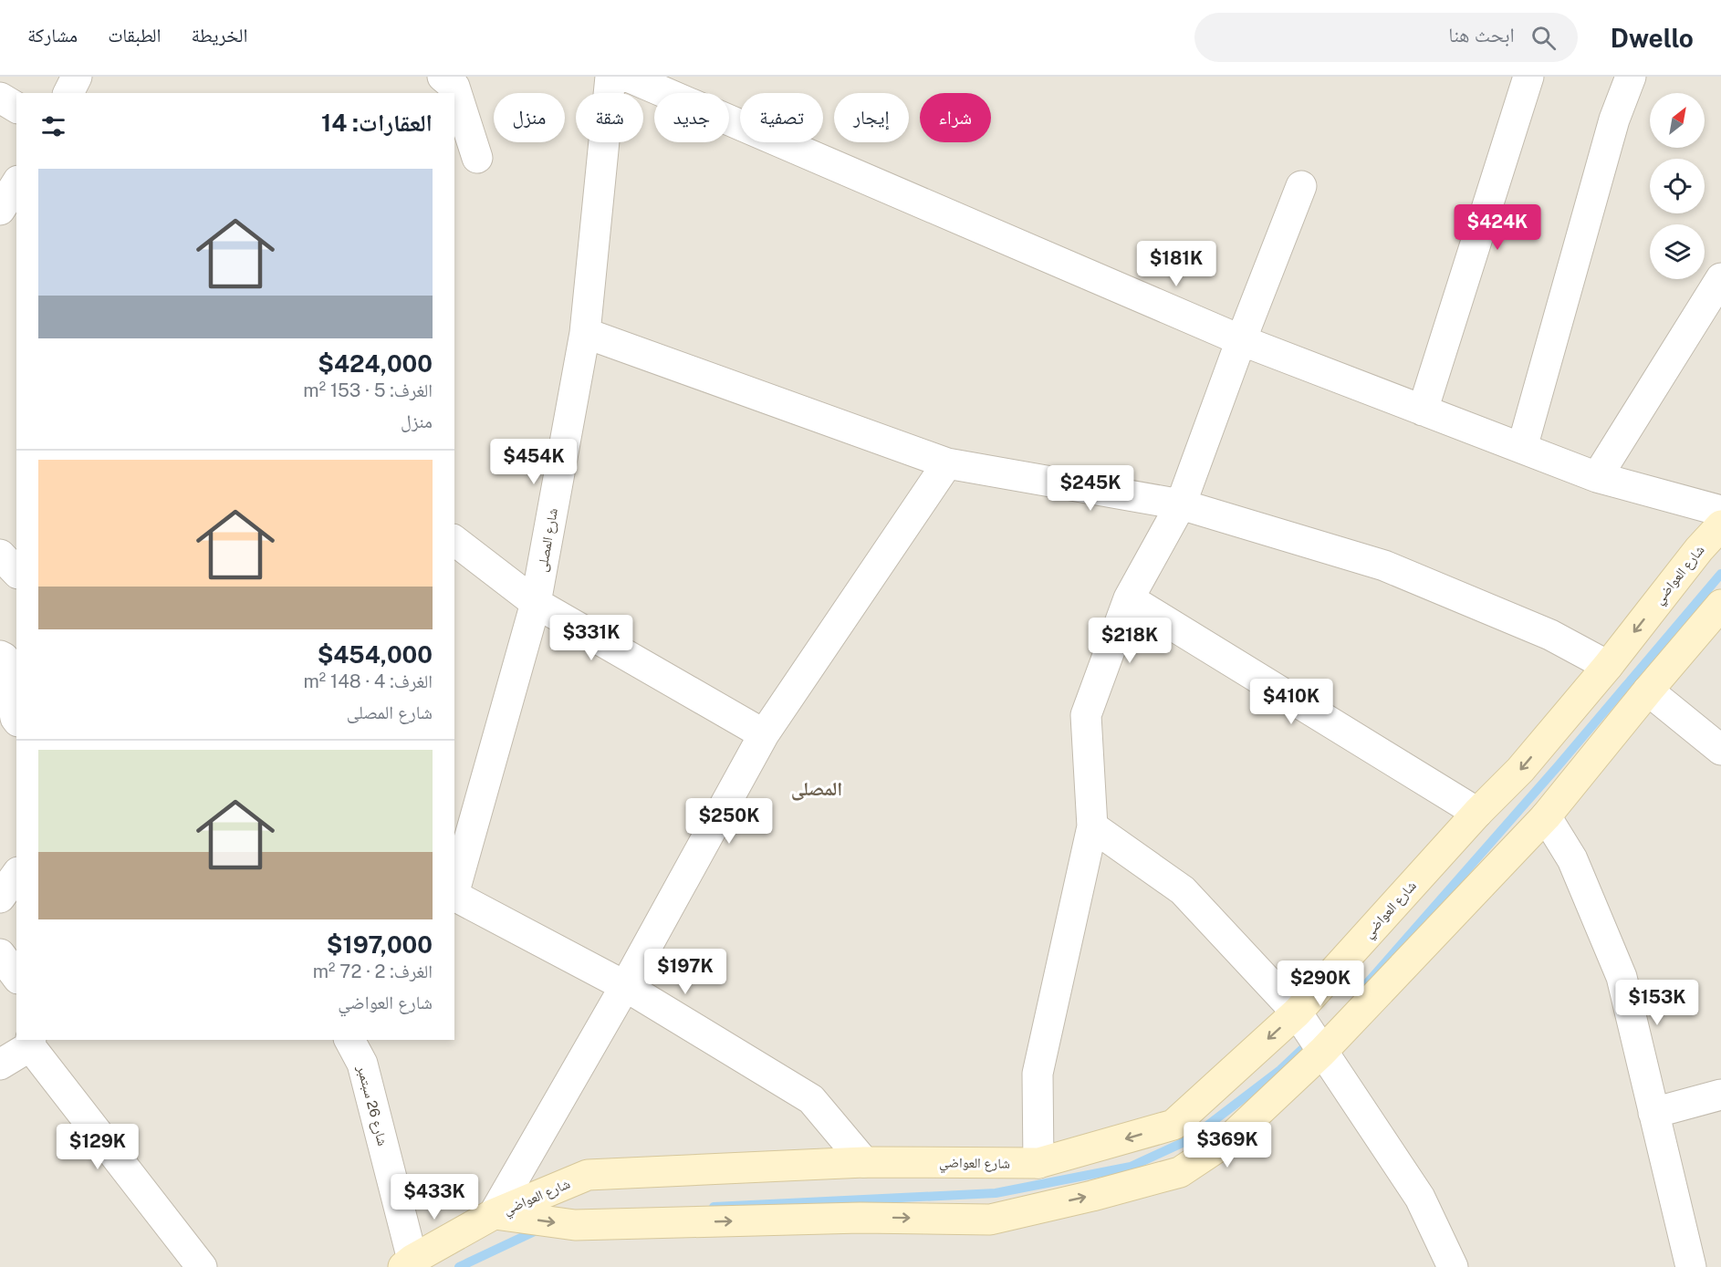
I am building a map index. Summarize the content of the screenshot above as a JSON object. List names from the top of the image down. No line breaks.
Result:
{"streets":{"main road":["شارع العواضي"],"street":["شارع المصلى","شارع 26 سبتمبر"]},"districts":["المصلى"],"north":"top right","page":{"header":"Dwello","search":"ابحث هنا","nav":["الخريطة","الطبقات","مشاركة"],"chip":["شراء","إيجار","تصفية","جديد","شقة","منزل"],"heading":"العقارات: 14","list":[{"name":"$424,000","note":"الغرف: 5 · 153 m² · منزل"},{"name":"$454,000","note":"الغرف: 4 · 148 m² · شارع المصلى"},{"name":"$197,000","note":"الغرف: 2 · 72 m² · شارع العواضي"}],"price":["$424K","$181K","$454K","$245K","$331K","$218K","$410K","$250K","$197K","$290K","$153K","$369K","$129K","$433K"]}}
